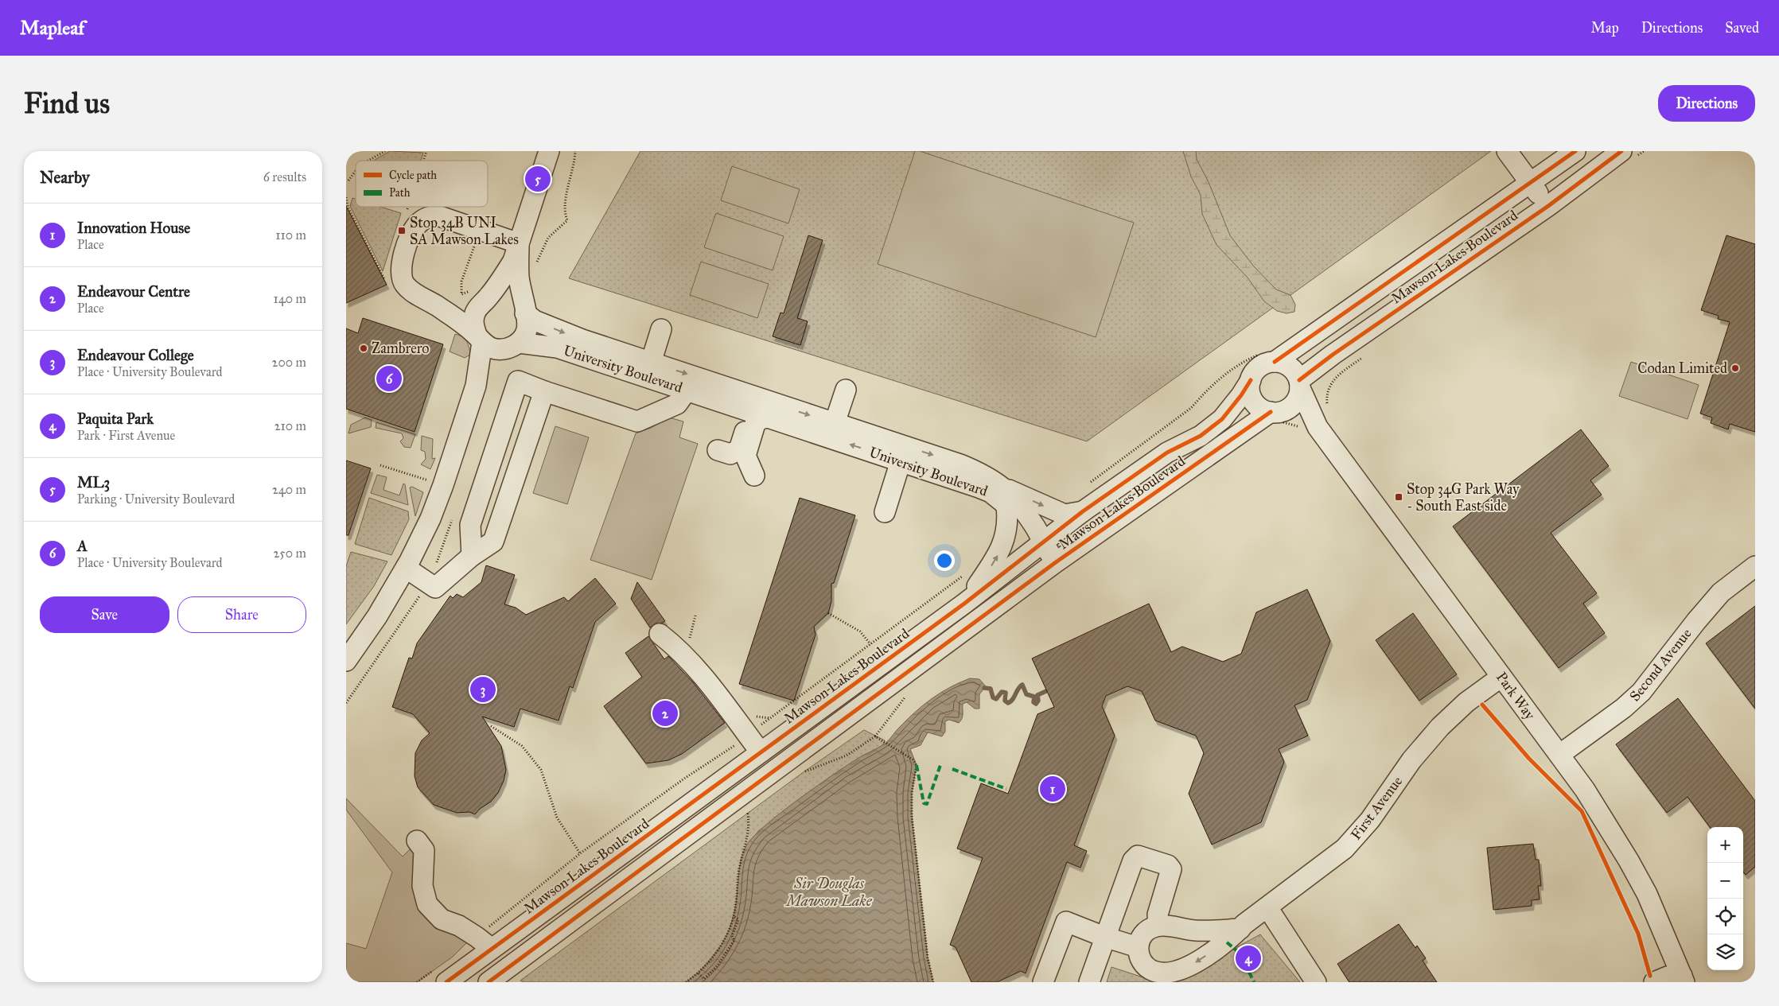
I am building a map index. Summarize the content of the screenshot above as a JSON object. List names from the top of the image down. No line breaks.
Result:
{"streets":{"street":["Mawson Lakes Boulevard","University Boulevard","Second Avenue","Park Way","First Avenue"]},"crossings":[["Mawson Lakes Boulevard","University Boulevard"],["Mawson Lakes Boulevard","Park Way"],["Second Avenue","Park Way"],["Park Way","First Avenue"]],"water":["Sir Douglas Mawson Lake"],"places":{"transit":["Stop 34B UNI SA Mawson Lakes","Stop 34G Park Way - South East side"],"other":["Zambrero","Codan Limited"]},"legend":["Cycle path","Path"],"page":{"header":"Mapleaf","nav":["Map","Directions","Saved"],"buttons":["Directions",["Save","Share"]],"title":"Find us","heading":["Nearby","6 results"],"pins":["5","6","3","2","1","4"],"list":[{"mark":"1","name":"Innovation House","note":"Place","value":"110 m"},{"mark":"2","name":"Endeavour Centre","note":"Place","value":"140 m"},{"mark":"3","name":"Endeavour College","note":"Place · University Boulevard","value":"200 m"},{"mark":"4","name":"Paquita Park","note":"Park · First Avenue","value":"210 m"},{"mark":"5","name":"ML3","note":"Parking · University Boulevard","value":"240 m"},{"mark":"6","name":"A","note":"Place · University Boulevard","value":"250 m"}],"map_buttons":["+","−"]}}
